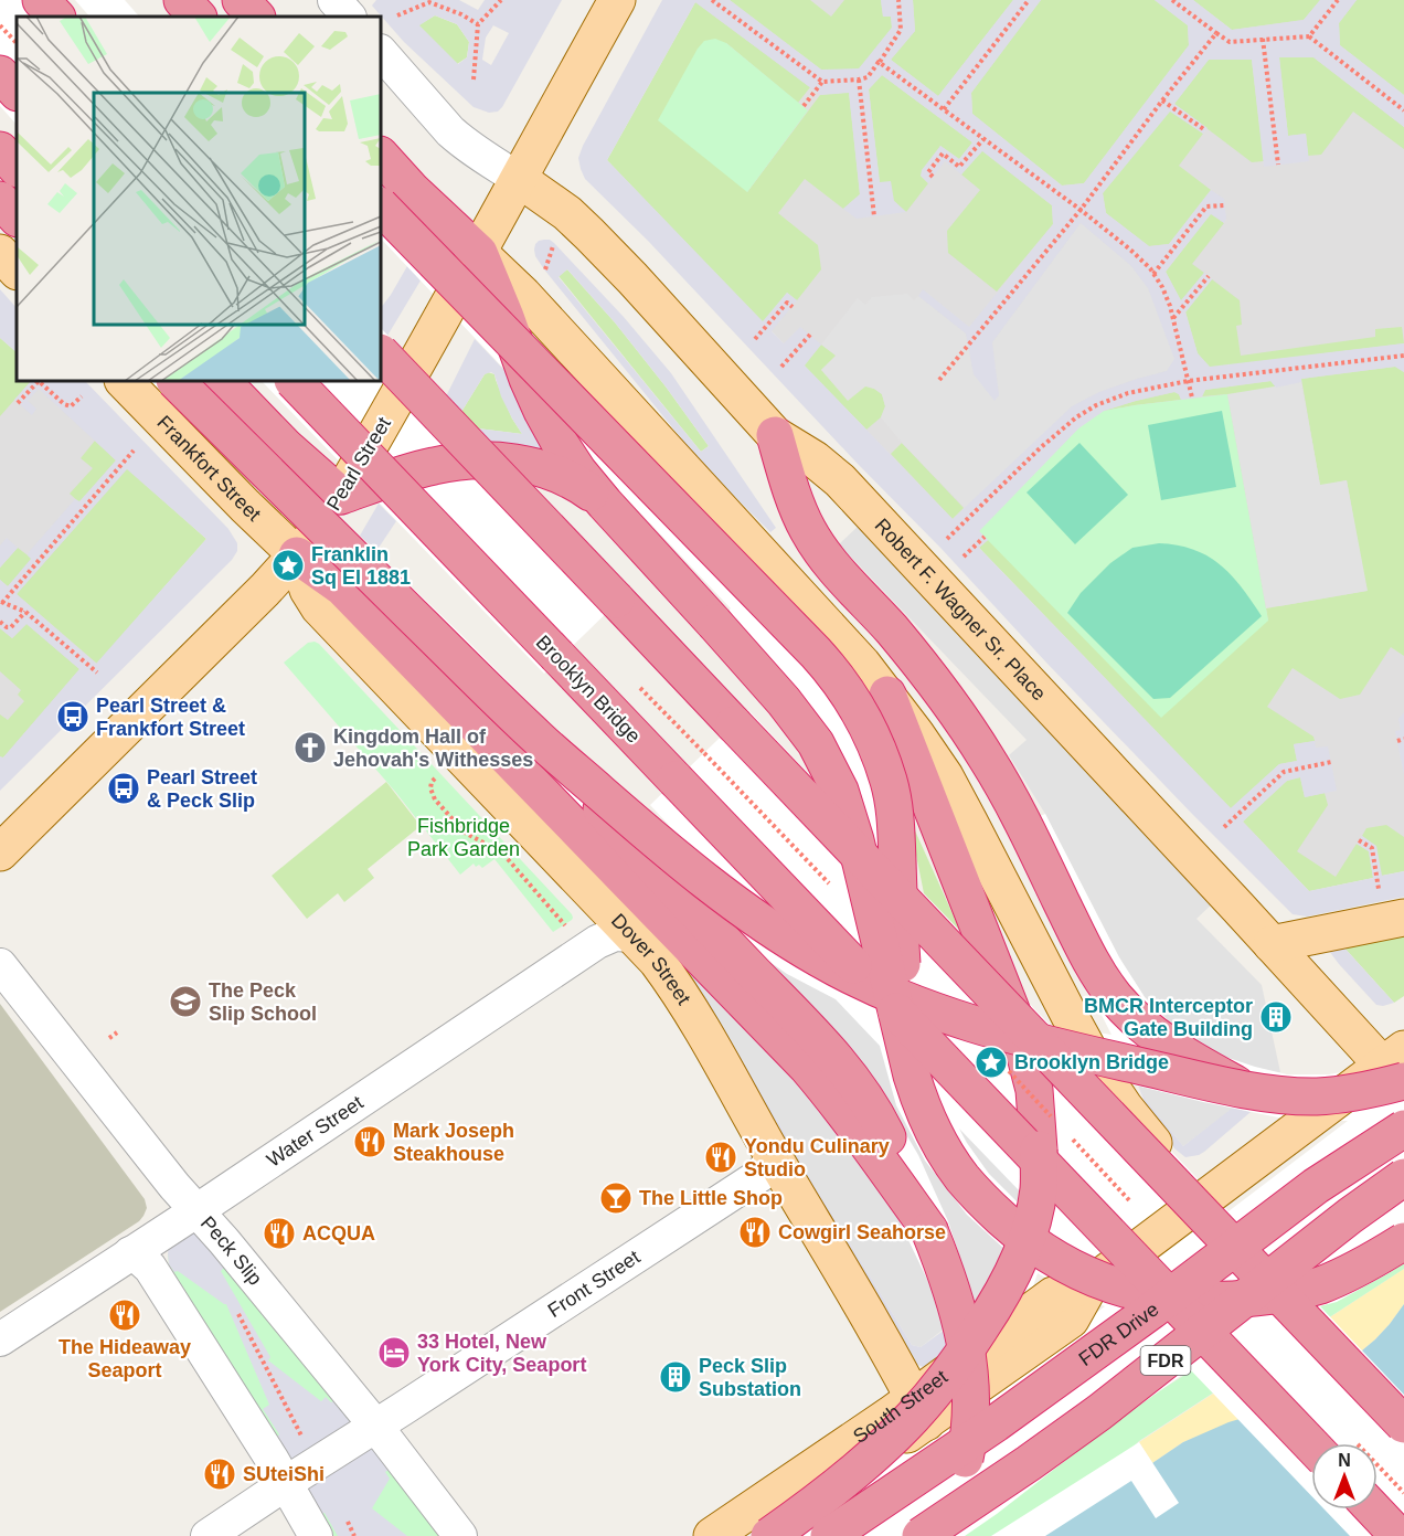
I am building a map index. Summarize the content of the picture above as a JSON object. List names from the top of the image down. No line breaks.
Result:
{"streets":{"highway":["Brooklyn Bridge","FDR Drive","FDR"],"main road":["Pearl Street","Frankfort Street","Robert F. Wagner Sr. Place","Dover Street","South Street"],"street":["Water Street","Peck Slip","Front Street"]},"crossings":[["Pearl Street","Frankfort Street"],["Pearl Street","Robert F. Wagner Sr. Place"],["Pearl Street","Dover Street"],["Frankfort Street","Dover Street"],["Robert F. Wagner Sr. Place","South Street"],["Dover Street","Water Street"],["Dover Street","Front Street"],["Dover Street","South Street"],["Water Street","Peck Slip"],["Peck Slip","Front Street"]],"parks":["Fishbridge Park Garden"],"places":{"place":["Franklin Sq El 1881","Brooklyn Bridge"],"bus stop":["Pearl Street & Frankfort Street","Pearl Street & Peck Slip"],"church":["Kingdom Hall of Jehovah's Withesses"],"school or university":["The Peck Slip School"],"building":["BMCR Interceptor Gate Building","Peck Slip Substation"],"restaurant":["Mark Joseph Steakhouse","Yondu Culinary Studio","Cowgirl Seahorse","ACQUA","The Hideaway Seaport","SUteiShi"],"bar":["The Little Shop"],"hotel":["33 Hotel, New York City, Seaport"]},"north":"top"}
